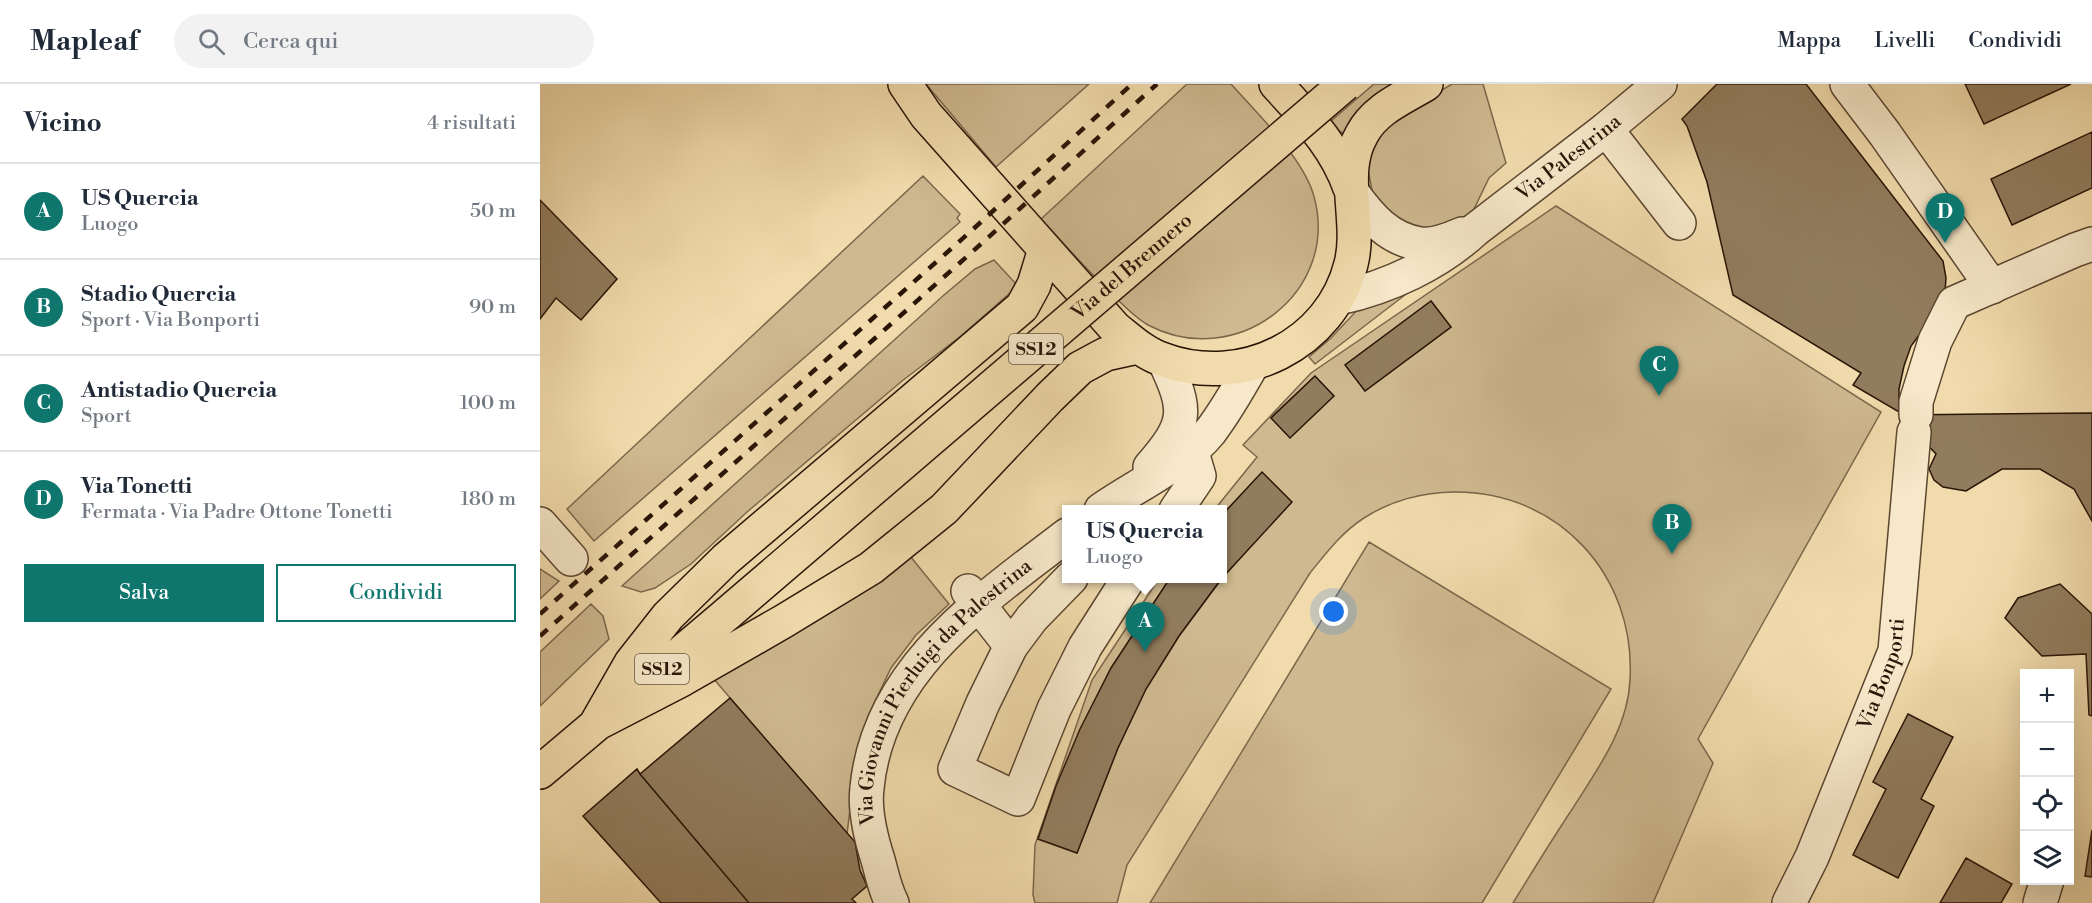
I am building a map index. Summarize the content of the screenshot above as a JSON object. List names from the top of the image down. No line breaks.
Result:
{"streets":{"main road":["Via del Brennero","SS12"],"street":["Via Palestrina","Via Bonporti","Via Giovanni Pierluigi da Palestrina"]},"crossings":[["Via del Brennero","SS12"]],"page":{"header":"Mapleaf","search":"Cerca qui","nav":["Mappa","Livelli","Condividi"],"heading":["Vicino","4 risultati"],"list":[{"mark":"A","name":"US Quercia","note":"Luogo","value":"50 m"},{"mark":"B","name":"Stadio Quercia","note":"Sport · Via Bonporti","value":"90 m"},{"mark":"C","name":"Antistadio Quercia","note":"Sport","value":"100 m"},{"mark":"D","name":"Via Tonetti","note":"Fermata · Via Padre Ottone Tonetti","value":"180 m"}],"pins":["D","C","B","A"],"popup":["US Quercia","Luogo"],"buttons":["Salva","Condividi"],"map_buttons":["+","−"]}}
